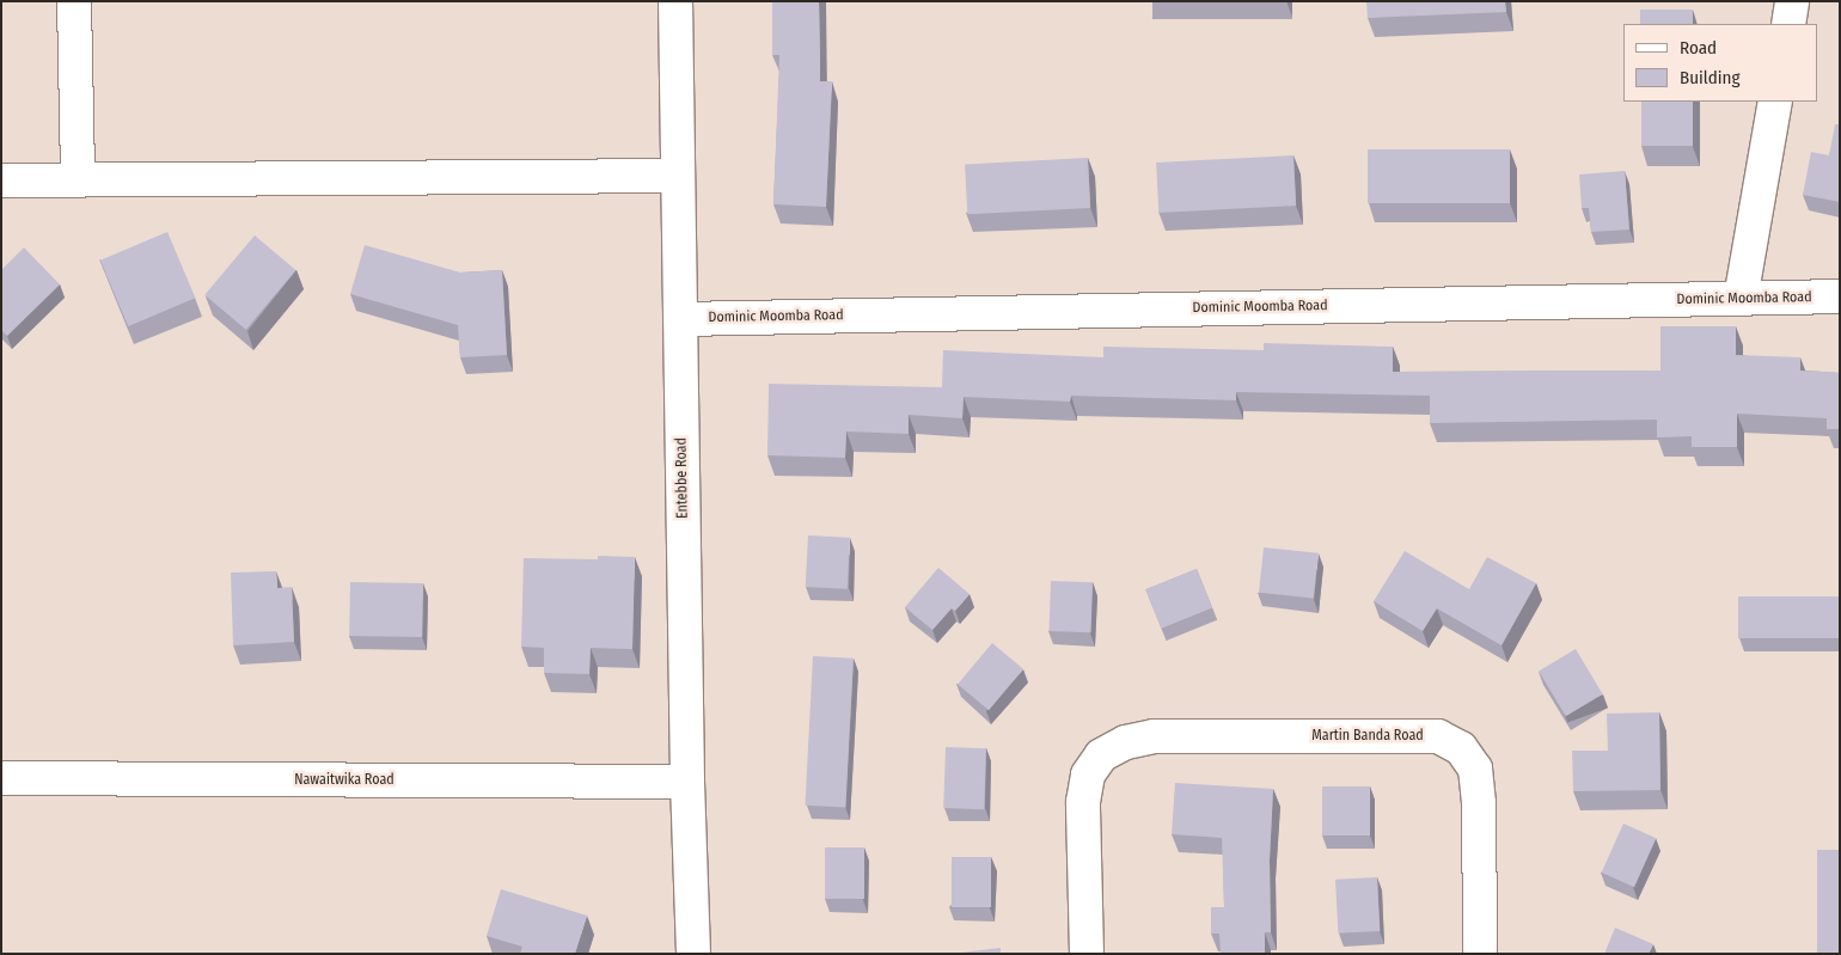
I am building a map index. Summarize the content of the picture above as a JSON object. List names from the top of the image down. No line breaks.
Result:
{"streets":{"street":["Dominic Moomba Road","Entebbe Road","Martin Banda Road","Nawaitwika Road"]},"crossings":[["Dominic Moomba Road","Entebbe Road"],["Entebbe Road","Nawaitwika Road"]],"legend":["Road","Building"]}
